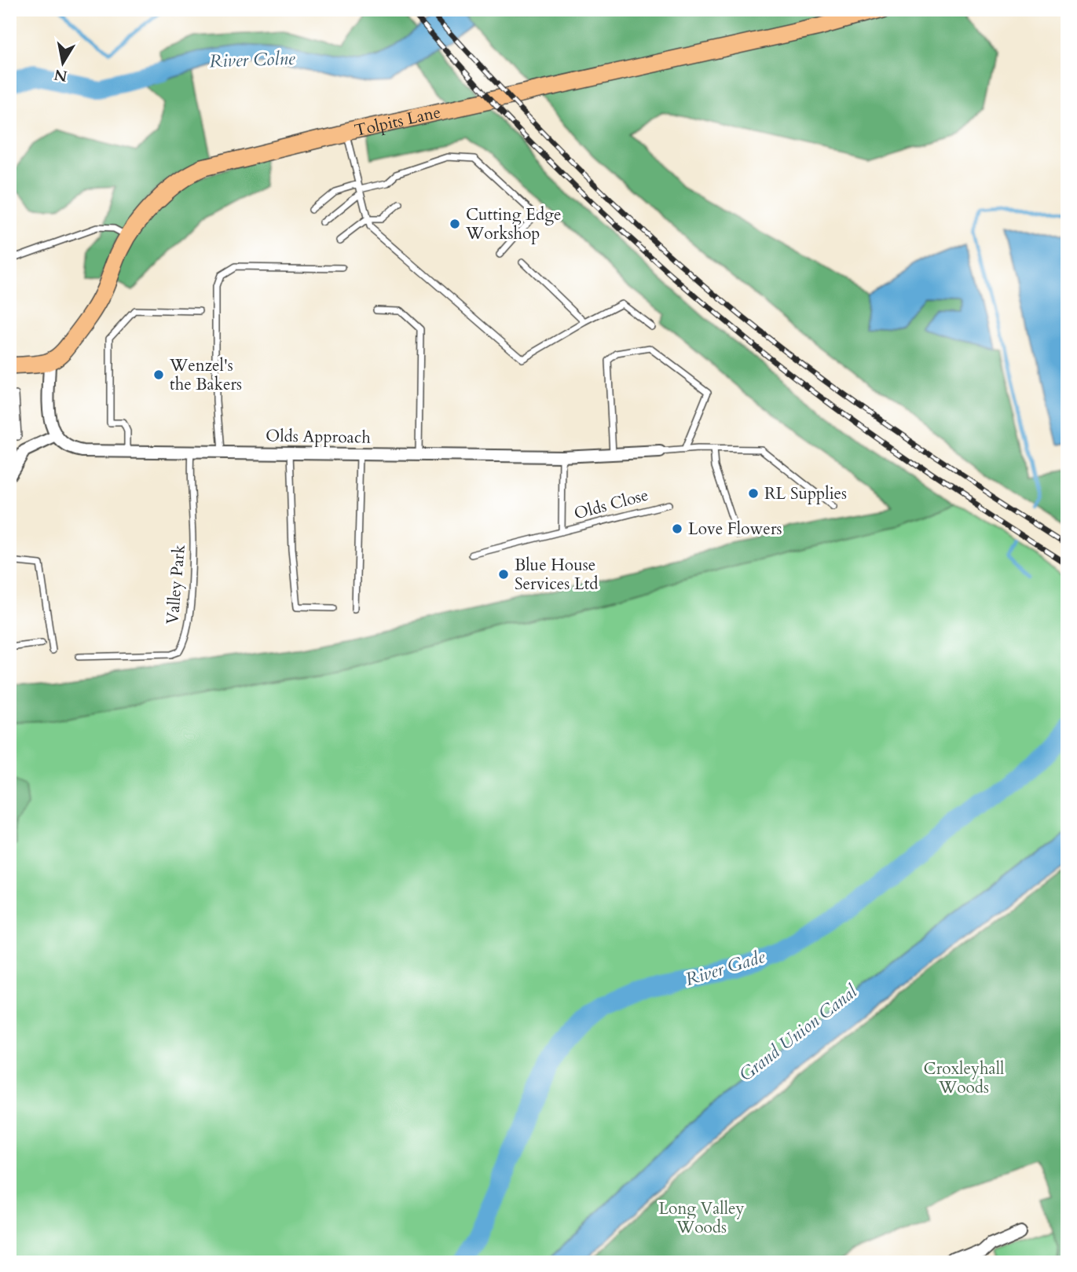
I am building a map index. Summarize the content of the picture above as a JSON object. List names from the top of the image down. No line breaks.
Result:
{"streets":{"main road":["Tolpits Lane"],"street":["Olds Approach"],"lane":["Olds Close","Valley Park"]},"crossings":[["Olds Approach","Olds Close"],["Olds Approach","Valley Park"]],"water":["River Colne","River Gade","Grand Union Canal"],"parks":["Croxleyhall Woods","Long Valley Woods"],"places":["Cutting Edge Workshop","Wenzel's the Bakers","RL Supplies","Love Flowers","Blue House Services Ltd"],"north":"bottom"}
